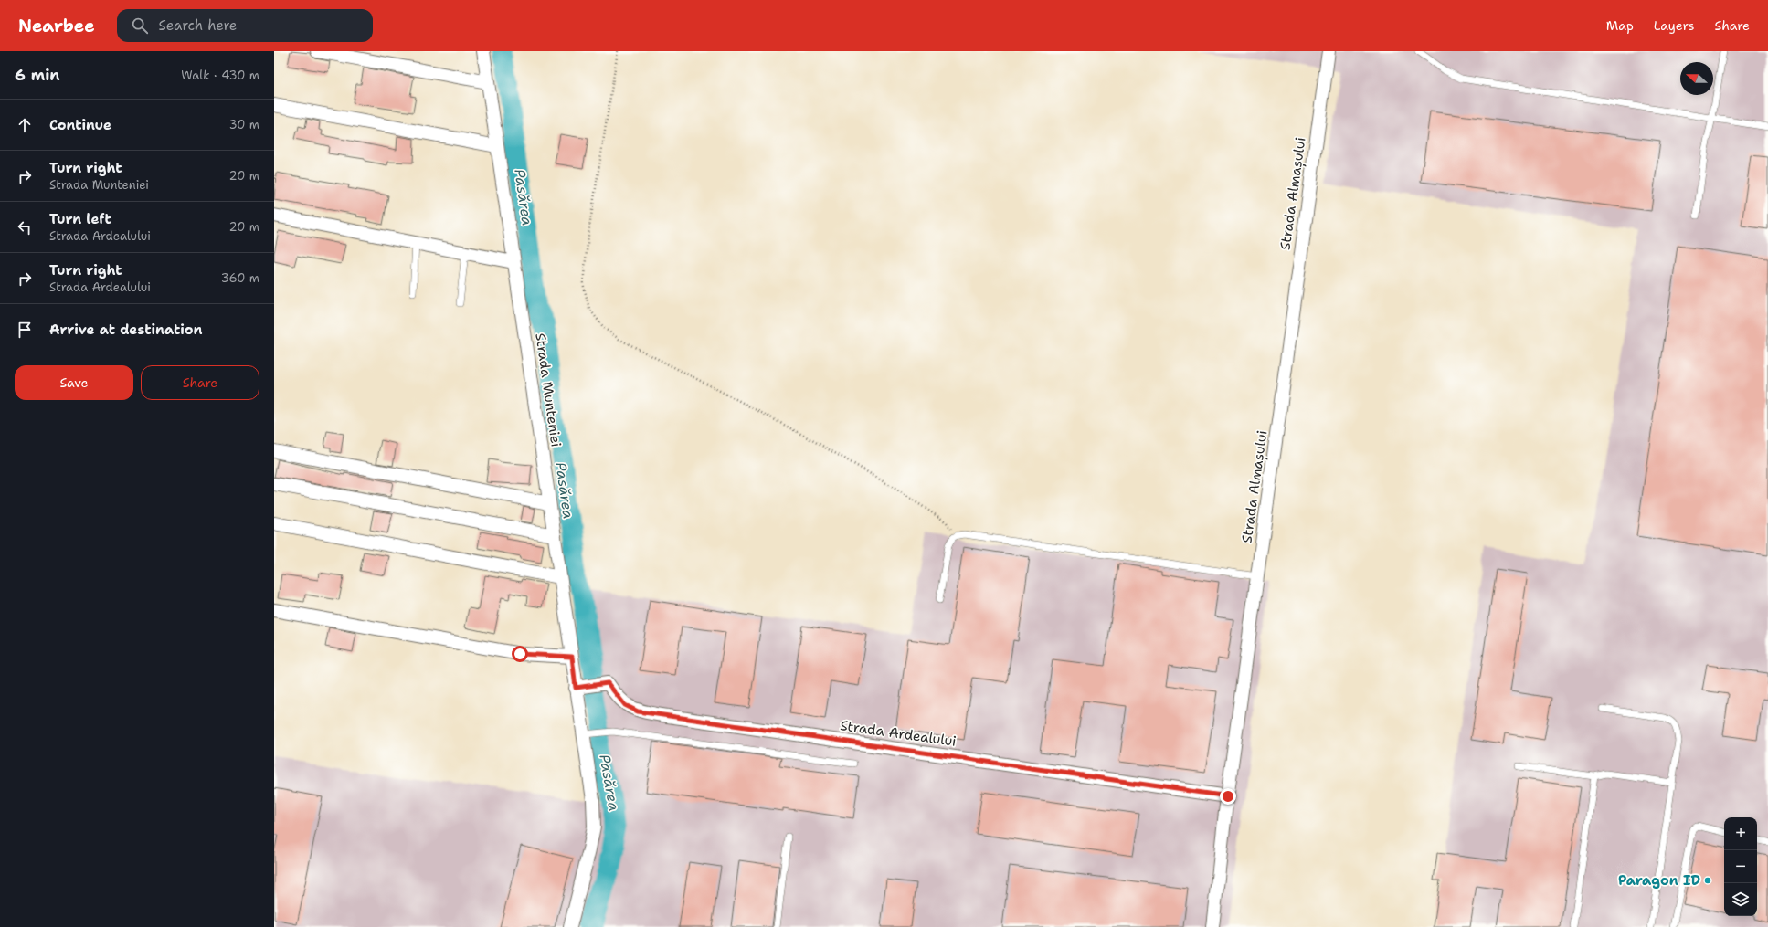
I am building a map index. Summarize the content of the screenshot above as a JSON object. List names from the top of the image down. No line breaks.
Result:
{"streets":{"street":["Strada Almașului","Strada Munteniei","Strada Ardealului"]},"crossings":[["Strada Almașului","Strada Ardealului"],["Strada Munteniei","Strada Ardealului"]],"water":["Pasărea"],"places":["Paragon ID"],"north":"left","page":{"header":"Nearbee","search":"Search here","nav":["Map","Layers","Share"],"heading":["6 min","Walk · 430 m"],"list":[["Continue","30 m"],["Turn right","Strada Munteniei","20 m"],["Turn left","Strada Ardealului","20 m"],["Turn right","Strada Ardealului","360 m"],"Arrive at destination"],"buttons":["Save","Share"],"map_buttons":["+","−"]}}
